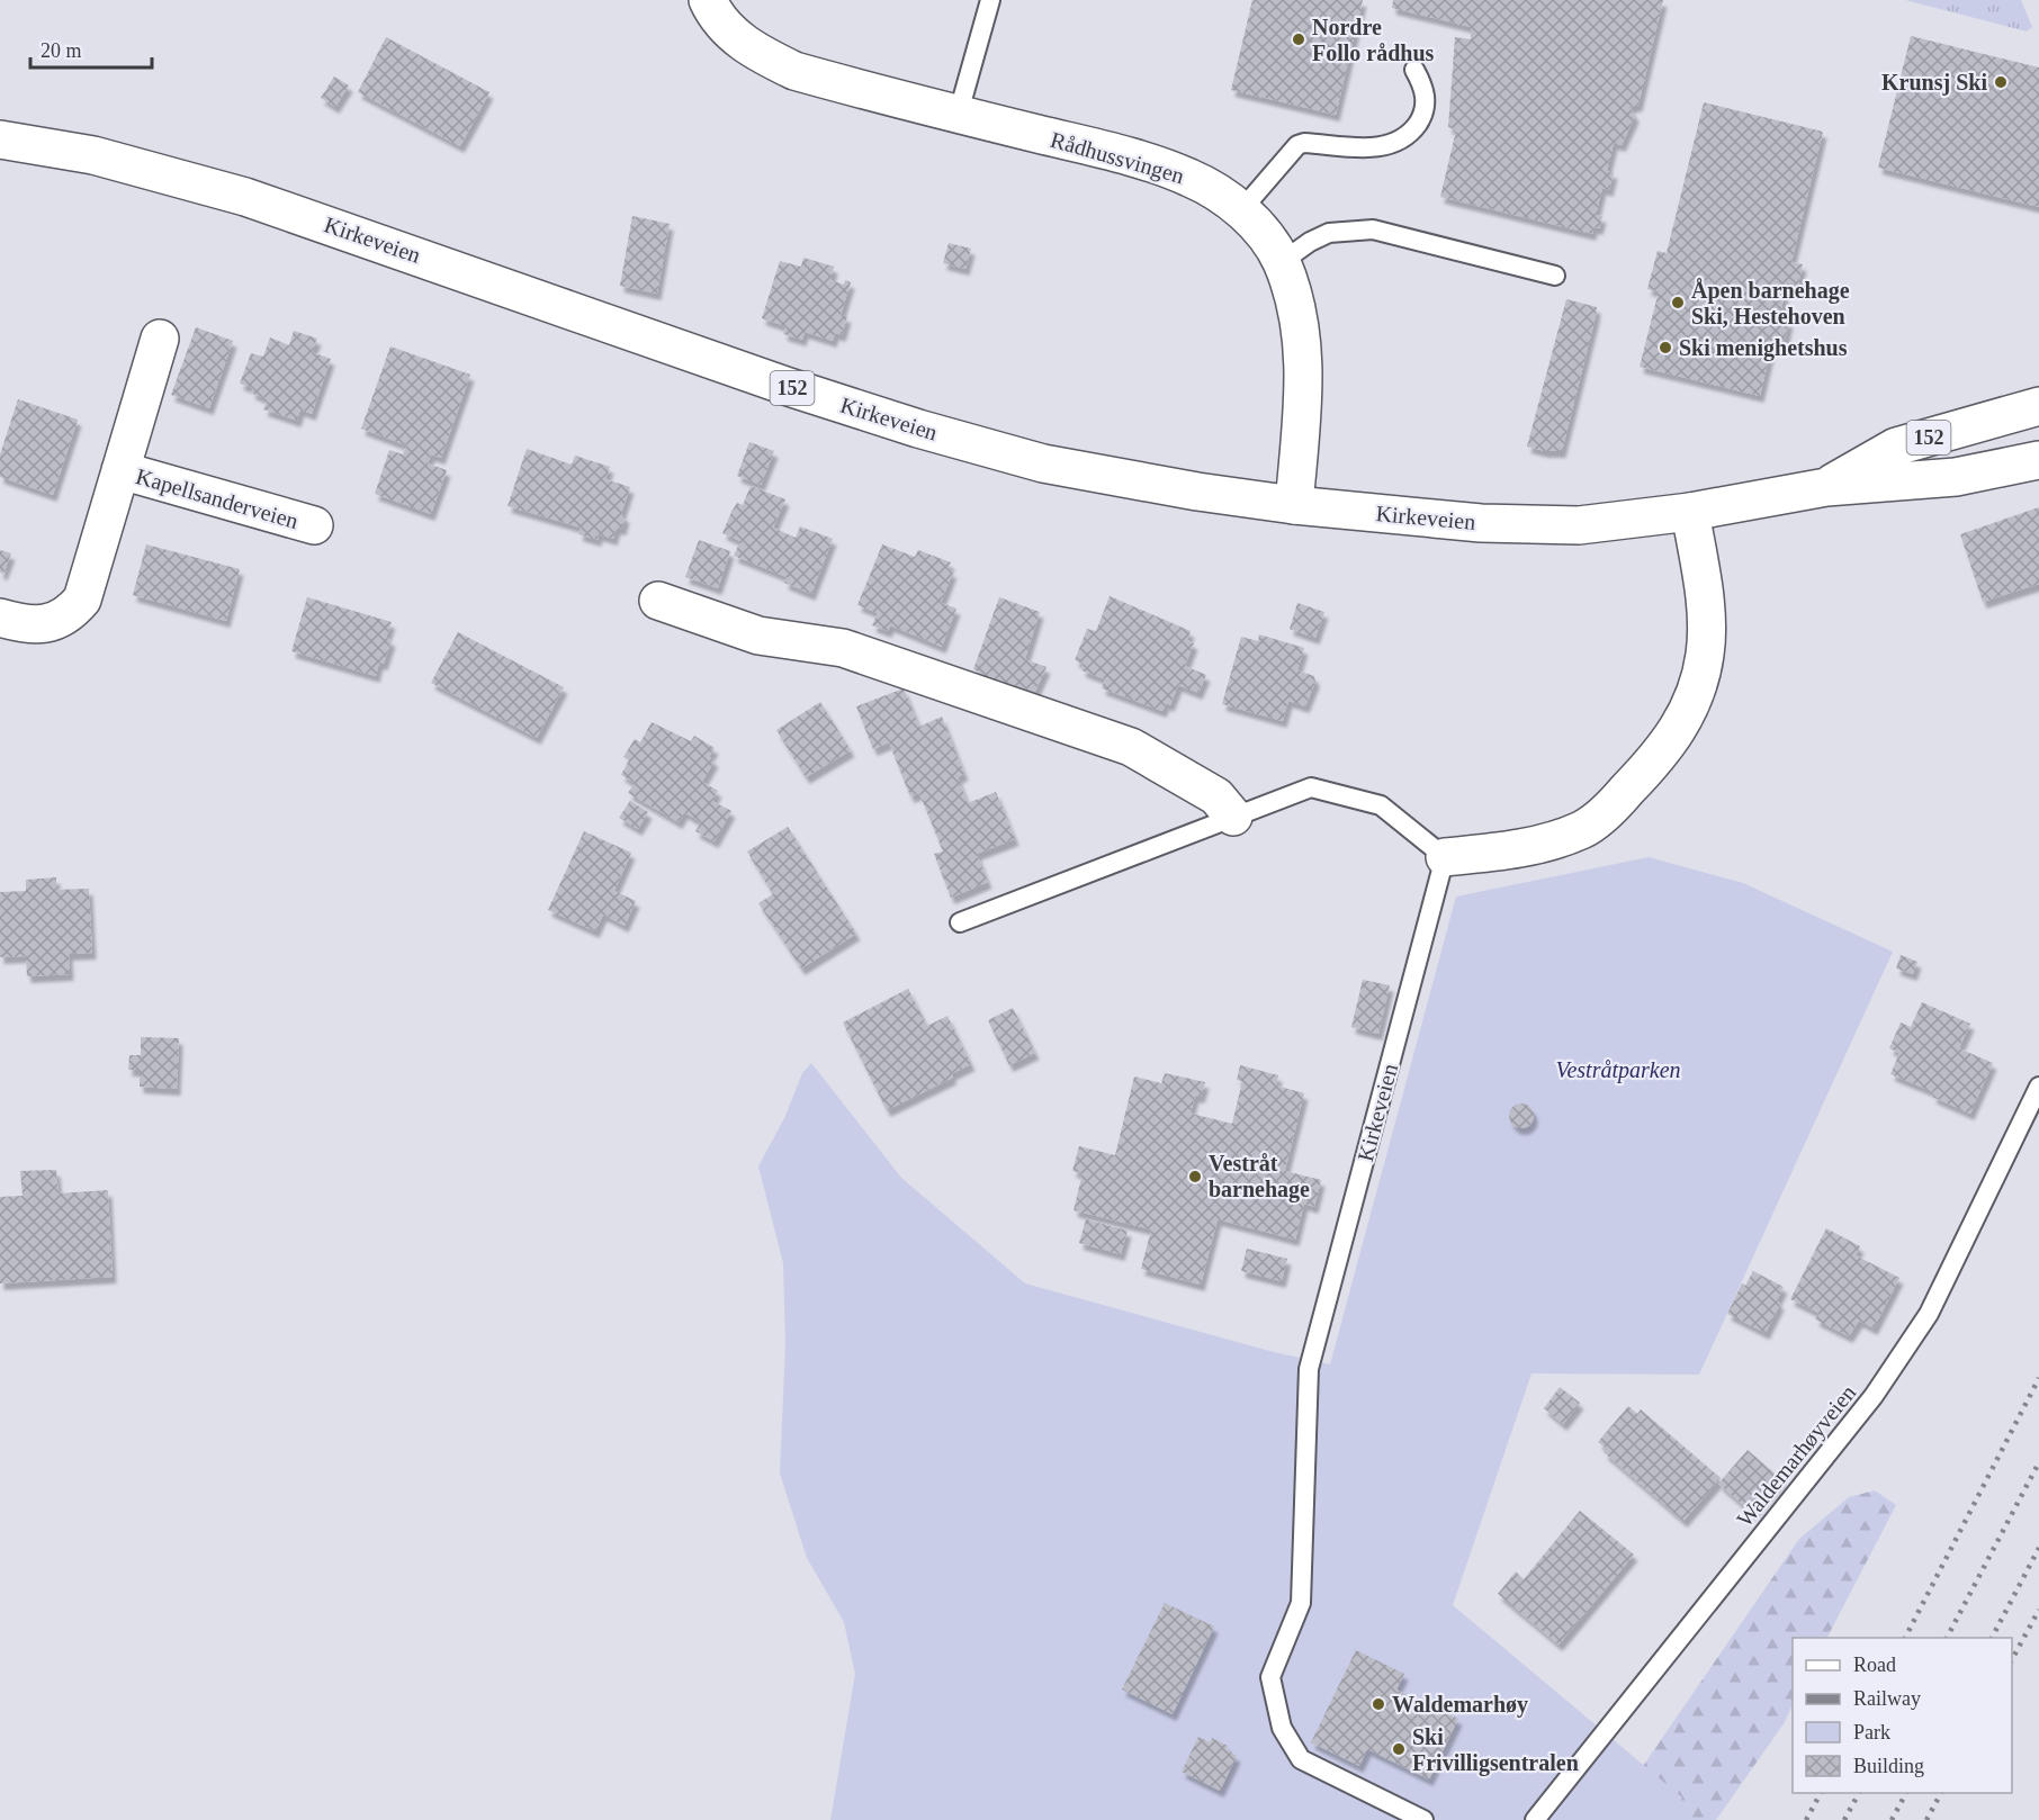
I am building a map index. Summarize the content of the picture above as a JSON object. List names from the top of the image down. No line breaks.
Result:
{"streets":{"street":["Rådhussvingen","Kirkeveien","152","Kapellsanderveien"],"lane":["Waldemarhøyveien"]},"crossings":[["Rådhussvingen","Kirkeveien"]],"parks":["Vestråtparken"],"places":["Nordre Follo rådhus","Krunsj Ski","Åpen barnehage Ski, Hestehoven","Ski menighetshus","Vestråt barnehage","Waldemarhøy","Ski Frivilligsentralen"],"legend":["Road","Railway","Park","Building"],"scale_bar":"20 m"}
